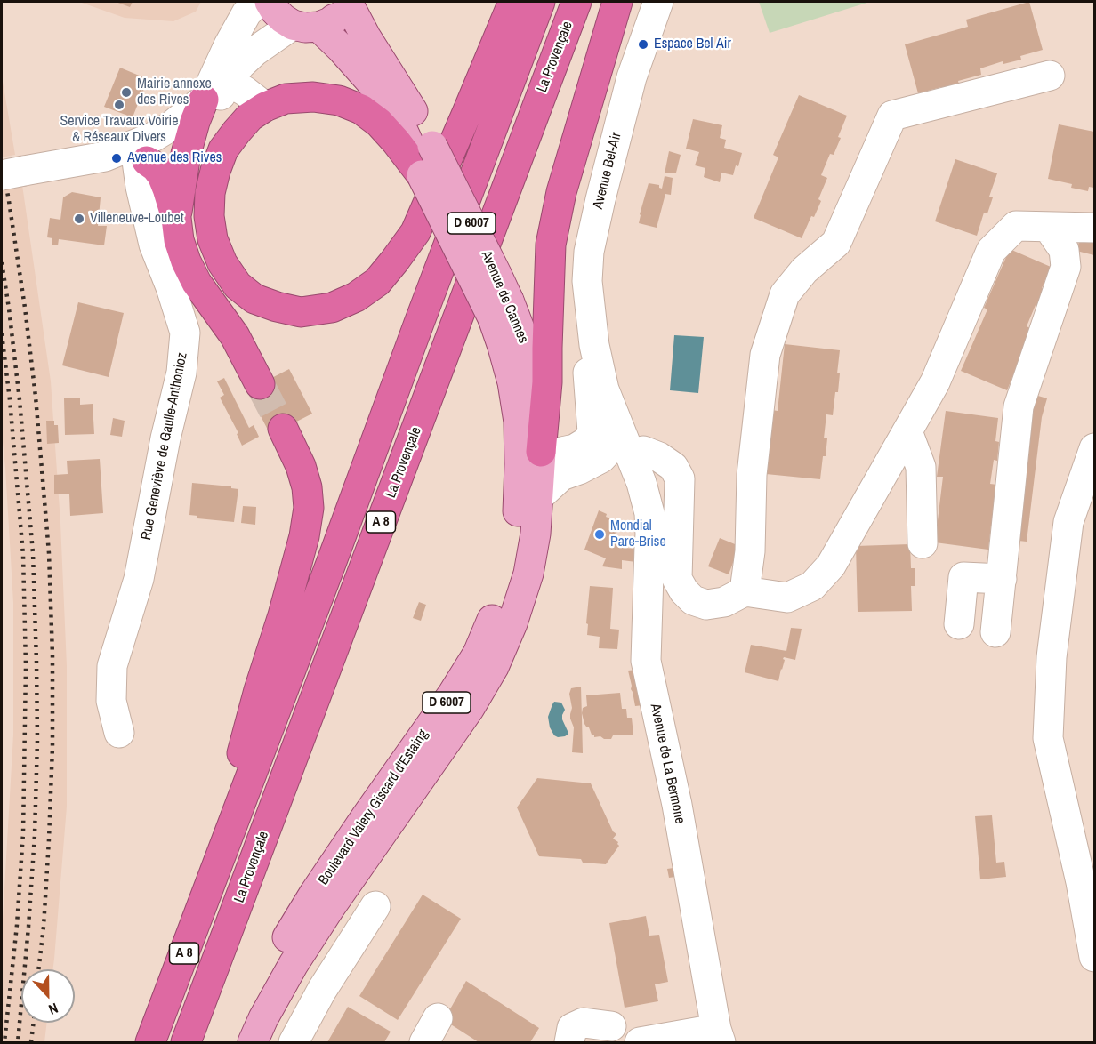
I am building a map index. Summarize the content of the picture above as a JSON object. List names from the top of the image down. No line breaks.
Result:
{"streets":{"highway":["La Provençale","A 8"],"main road":["D 6007","Avenue de Cannes","Boulevard Valery Giscard d'Estaing"],"street":["Avenue Bel-Air","Rue Geneviève de Gaulle-Anthonioz","Avenue de La Bermone"]},"crossings":[["Avenue Bel-Air","Avenue de Cannes"],["Avenue Bel-Air","Avenue de La Bermone"],["Avenue de Cannes","Boulevard Valery Giscard d'Estaing"]],"places":["Espace Bel Air","Mairie annexe des Rives","Service Travaux Voirie & Réseaux Divers","Avenue des Rives","Villeneuve-Loubet","Mondial Pare-Brise"],"north":"bottom"}
